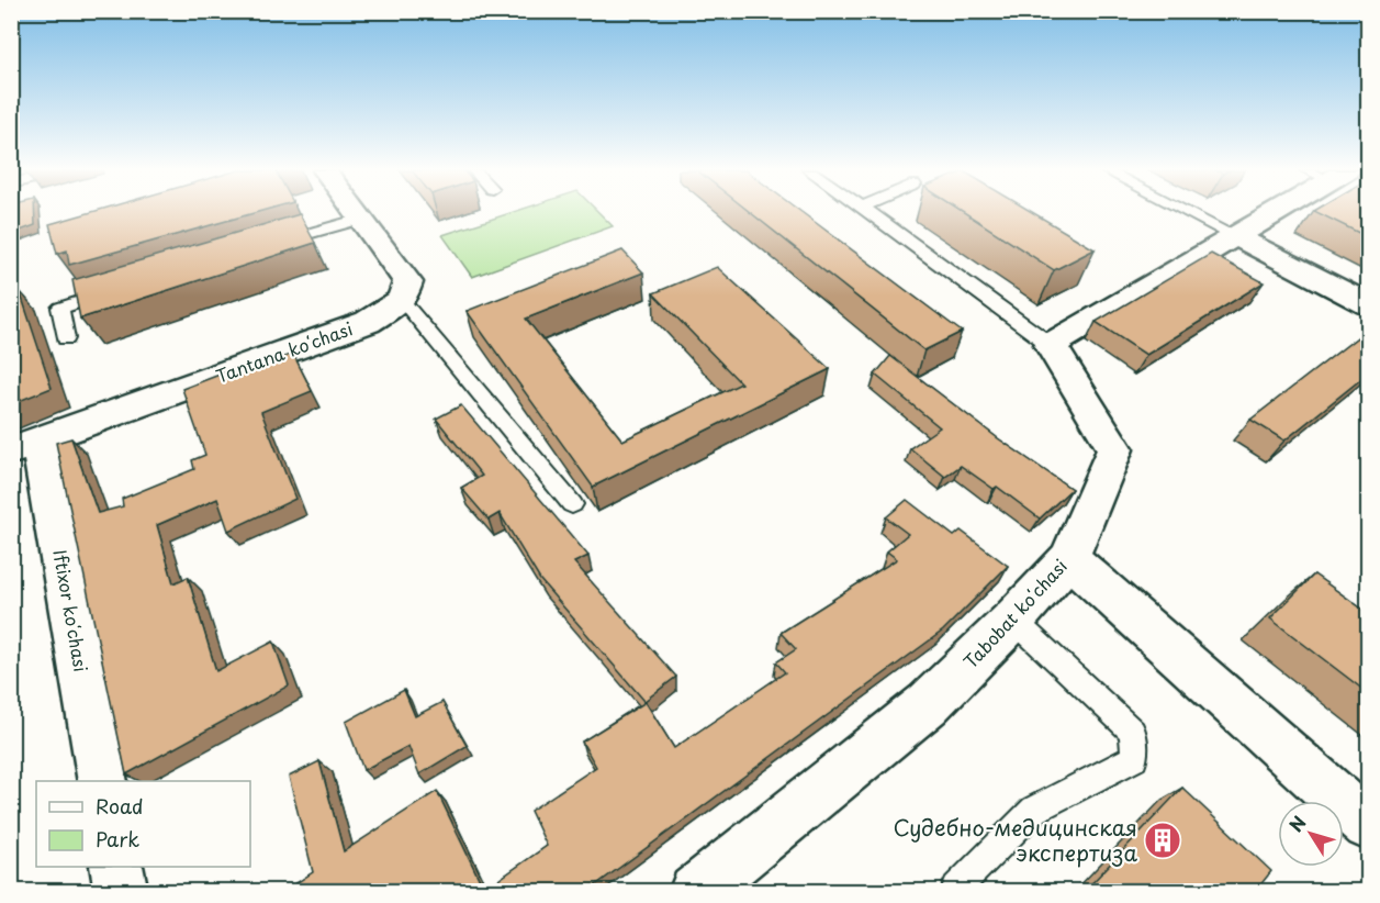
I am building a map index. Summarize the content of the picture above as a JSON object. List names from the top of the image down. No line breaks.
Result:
{"streets":{"street":["Tantana koʻchasi","Iftixor koʻchasi","Tabobat koʻchasi"]},"crossings":[["Tantana koʻchasi","Iftixor koʻchasi"]],"places":{"building":["Судебно-медицинская экспертиза"]},"legend":["Road","Park"],"north":"top left"}
